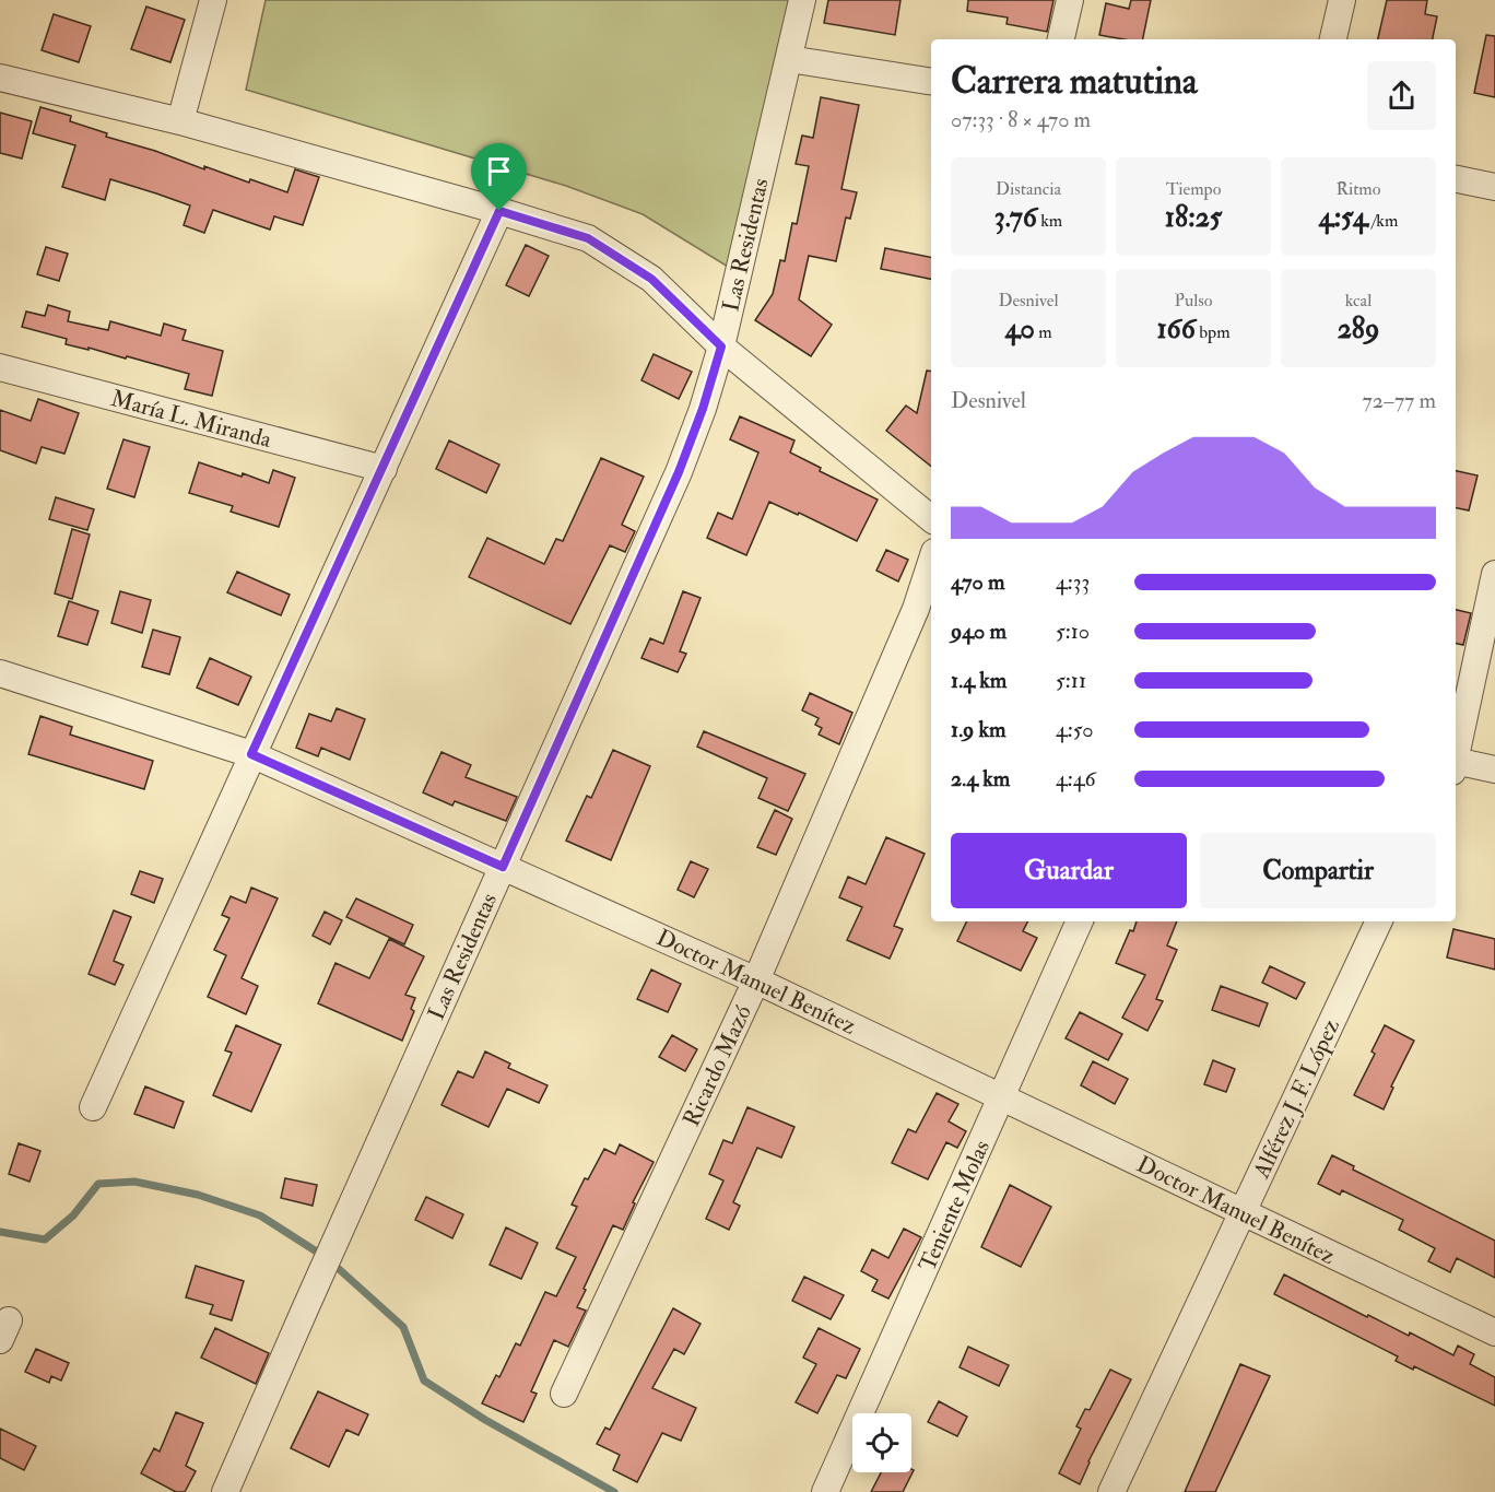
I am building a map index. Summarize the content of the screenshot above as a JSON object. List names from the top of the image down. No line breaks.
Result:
{"streets":{"street":["Las Residentas","María L. Miranda","Doctor Manuel Benítez","Ricardo Mazó","Alférez J. F. López","Teniente Molas"]},"crossings":[["Las Residentas","Doctor Manuel Benítez"],["Doctor Manuel Benítez","Ricardo Mazó"],["Doctor Manuel Benítez","Alférez J. F. López"],["Doctor Manuel Benítez","Teniente Molas"]],"page":{"heading":["Carrera matutina","07:33 · 8 × 470 m"],"stats":[["Distancia","3.76 km"],["Tiempo","18:25"],["Ritmo","4:54 /km"],["Desnivel","40 m"],["Pulso","166 bpm"],["kcal","289"]],"chart":["Desnivel","72–77 m"],"list":[{"name":"470 m","note":"4:33"},{"name":"940 m","note":"5:10"},{"name":"1.4 km","note":"5:11"},{"name":"1.9 km","note":"4:50"},{"name":"2.4 km","note":"4:46"}],"buttons":["Guardar","Compartir"]}}
